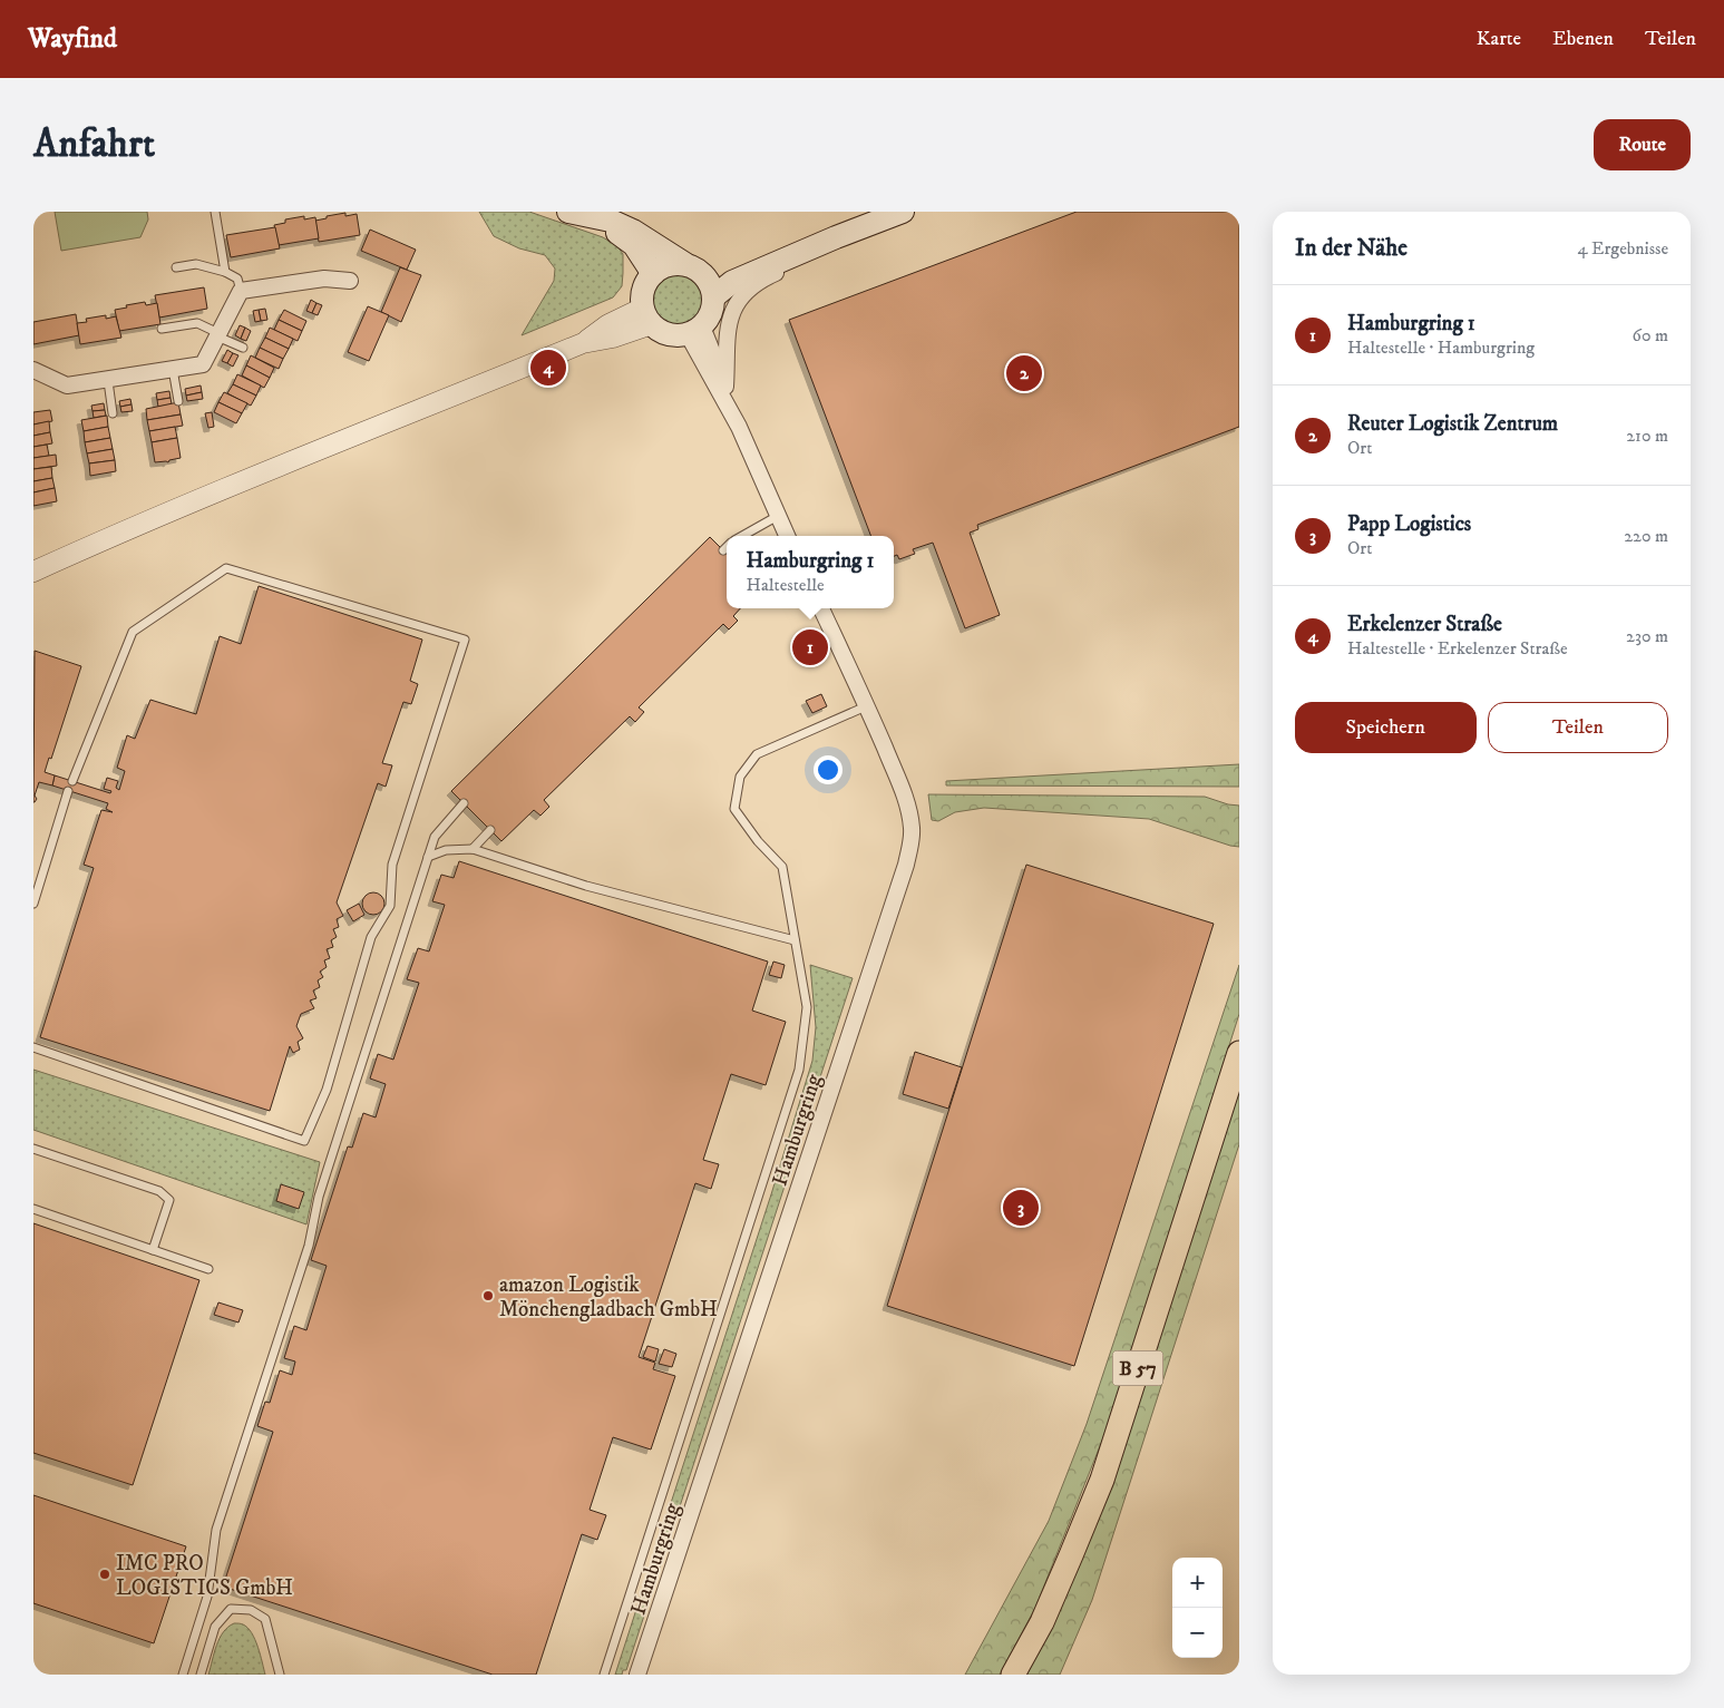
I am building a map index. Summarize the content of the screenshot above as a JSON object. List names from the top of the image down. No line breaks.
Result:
{"streets":{"main road":["B 57"],"street":["Hamburgring"]},"places":["amazon Logistik Mönchengladbach GmbH","IMC PRO LOGISTICS GmbH"],"page":{"header":"Wayfind","nav":["Karte","Ebenen","Teilen"],"buttons":["Route",["Speichern","Teilen"]],"title":"Anfahrt","heading":["In der Nähe","4 Ergebnisse"],"list":[{"mark":"1","name":"Hamburgring 1","note":"Haltestelle · Hamburgring","value":"60 m"},{"mark":"2","name":"Reuter Logistik Zentrum","note":"Ort","value":"210 m"},{"mark":"3","name":"Papp Logistics","note":"Ort","value":"220 m"},{"mark":"4","name":"Erkelenzer Straße","note":"Haltestelle · Erkelenzer Straße","value":"230 m"}],"pins":["4","2","1","3"],"popup":["Hamburgring 1","Haltestelle"],"map_buttons":["+","−"]}}
